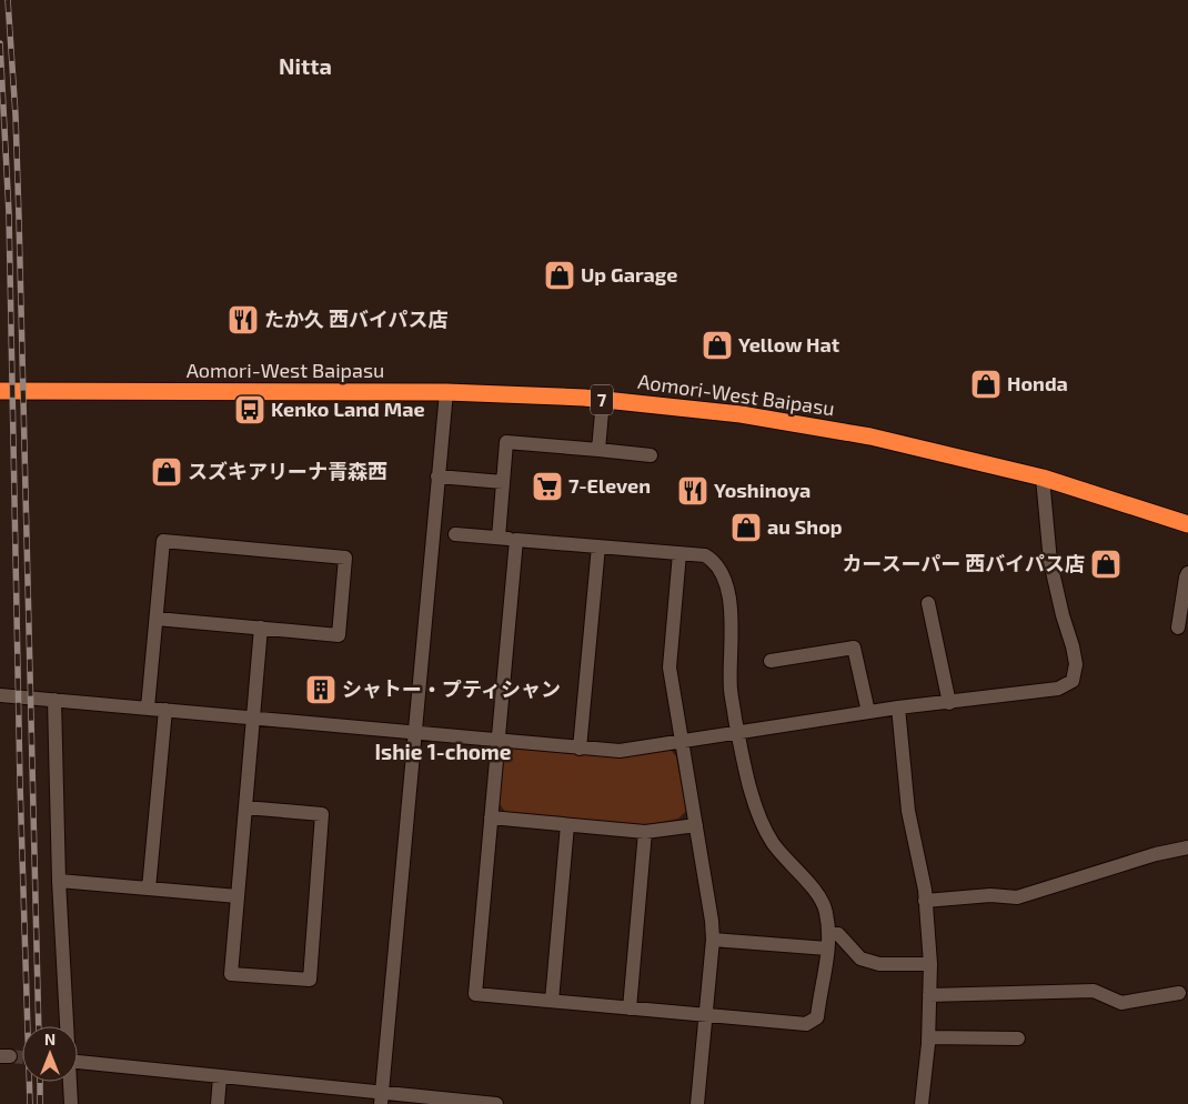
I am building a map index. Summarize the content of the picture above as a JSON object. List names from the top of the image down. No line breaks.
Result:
{"streets":{"highway":["Aomori-West Baipasu","7"]},"districts":["Nitta","Ishie 1-chome"],"places":{"shop":["Up Garage","Yellow Hat","Honda","スズキアリーナ青森西","au Shop","カースーパー 西バイパス店"],"restaurant":["たか久 西バイパス店","Yoshinoya"],"bus stop":["Kenko Land Mae"],"supermarket":["7-Eleven"],"building":["シャトー・プティシャン"]},"north":"top"}
